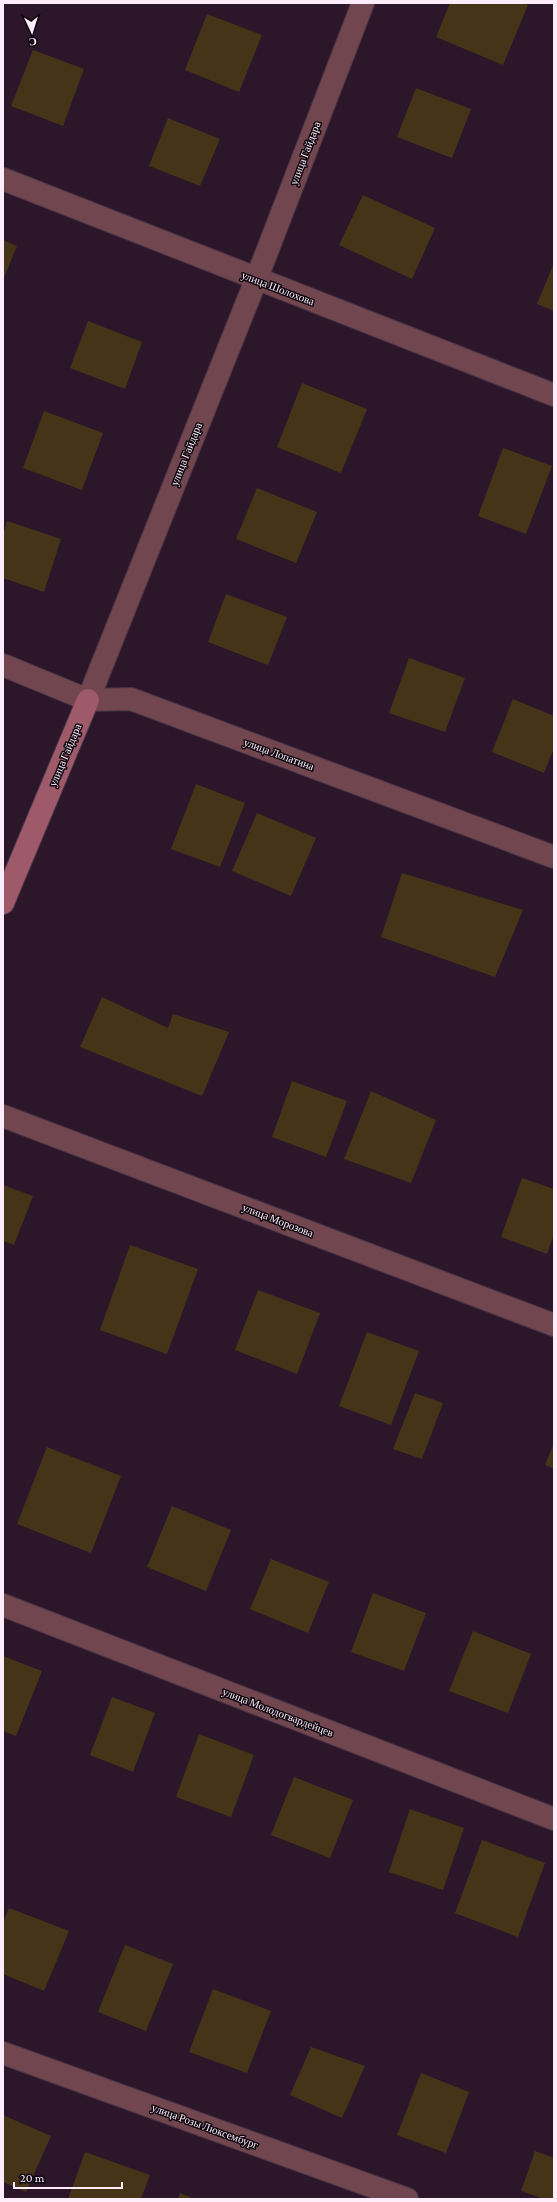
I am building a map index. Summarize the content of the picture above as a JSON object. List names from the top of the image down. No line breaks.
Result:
{"streets":{"street":["улица Гайдара","улица Шолохова","улица Лопатина","улица Морозова","улица Молодогвардейцев","улица Розы Люксембург"]},"crossings":[["улица Гайдара","улица Шолохова"],["улица Гайдара","улица Лопатина"]],"scale_bar":"20 m","north":"bottom"}
